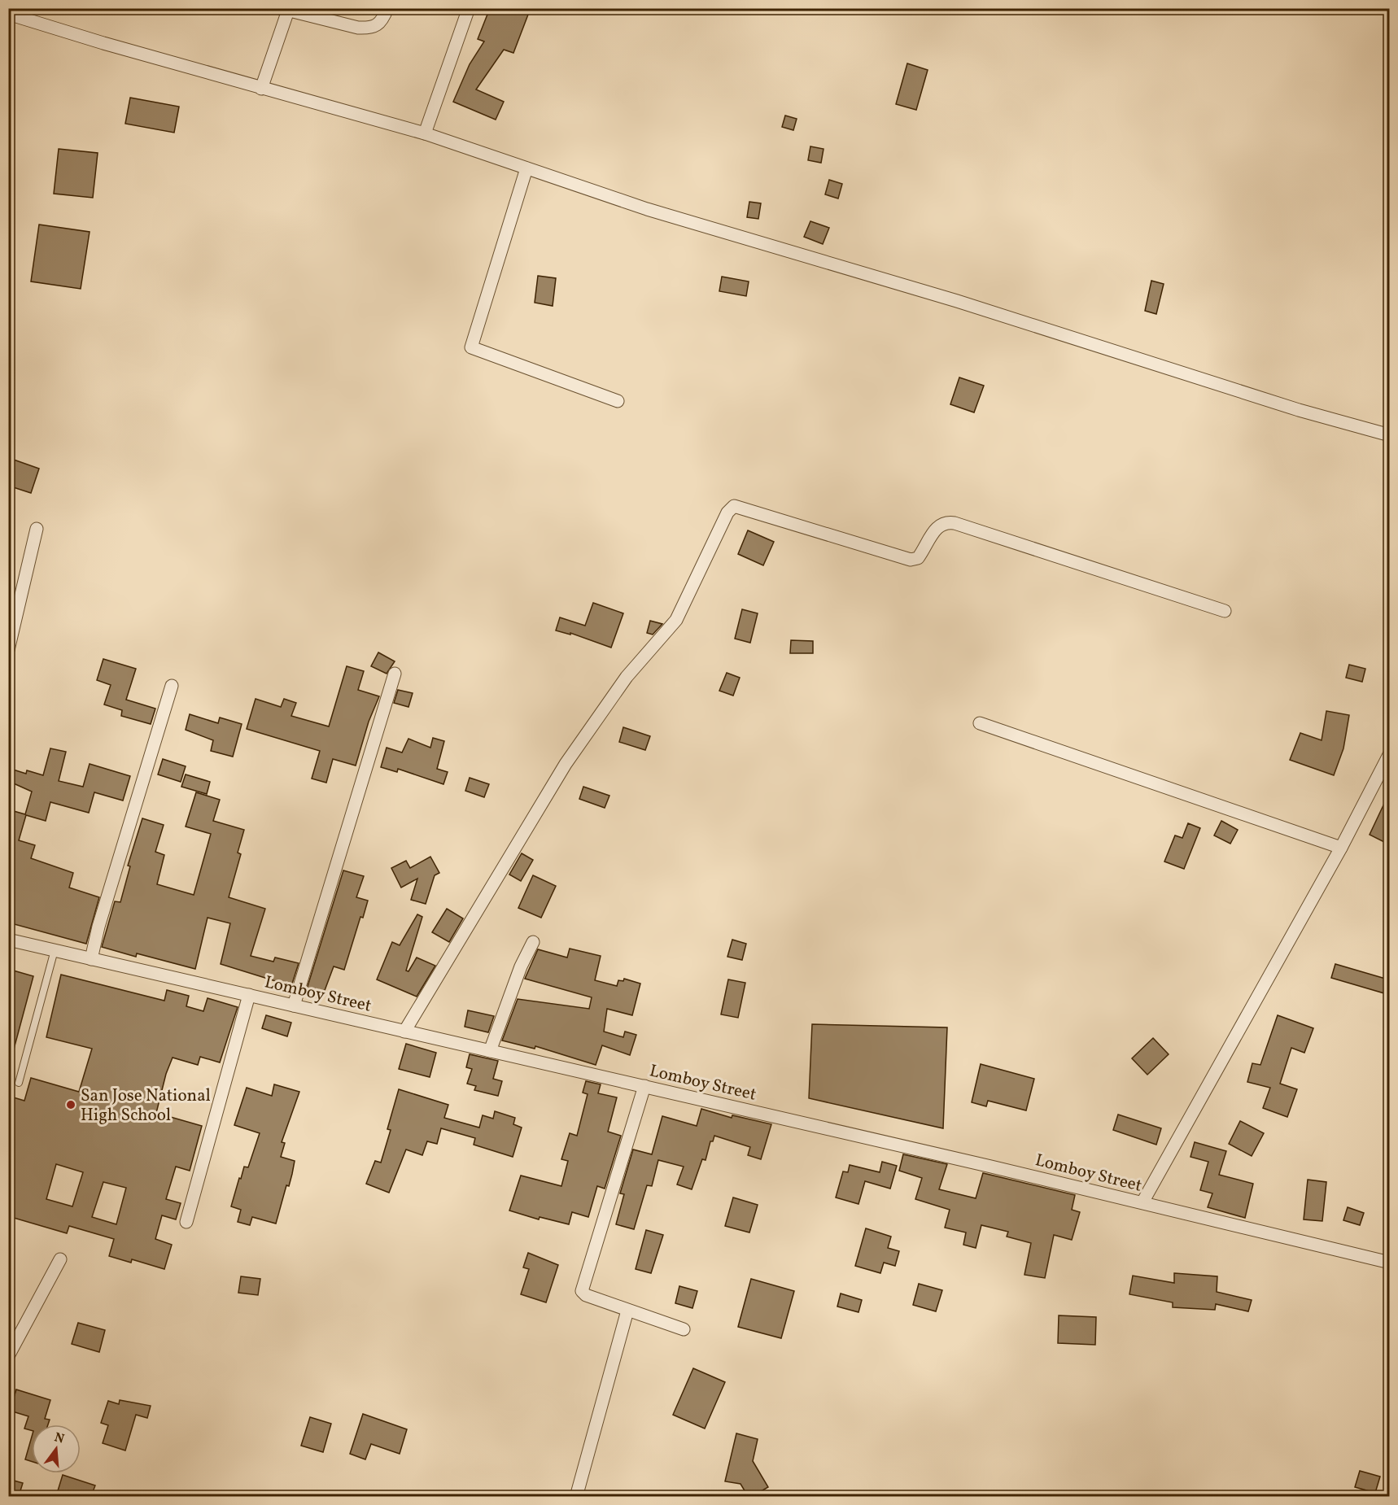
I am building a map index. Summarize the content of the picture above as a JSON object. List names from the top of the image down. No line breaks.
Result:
{"streets":{"street":["Lomboy Street"]},"places":["San Jose National High School"],"north":"top"}
